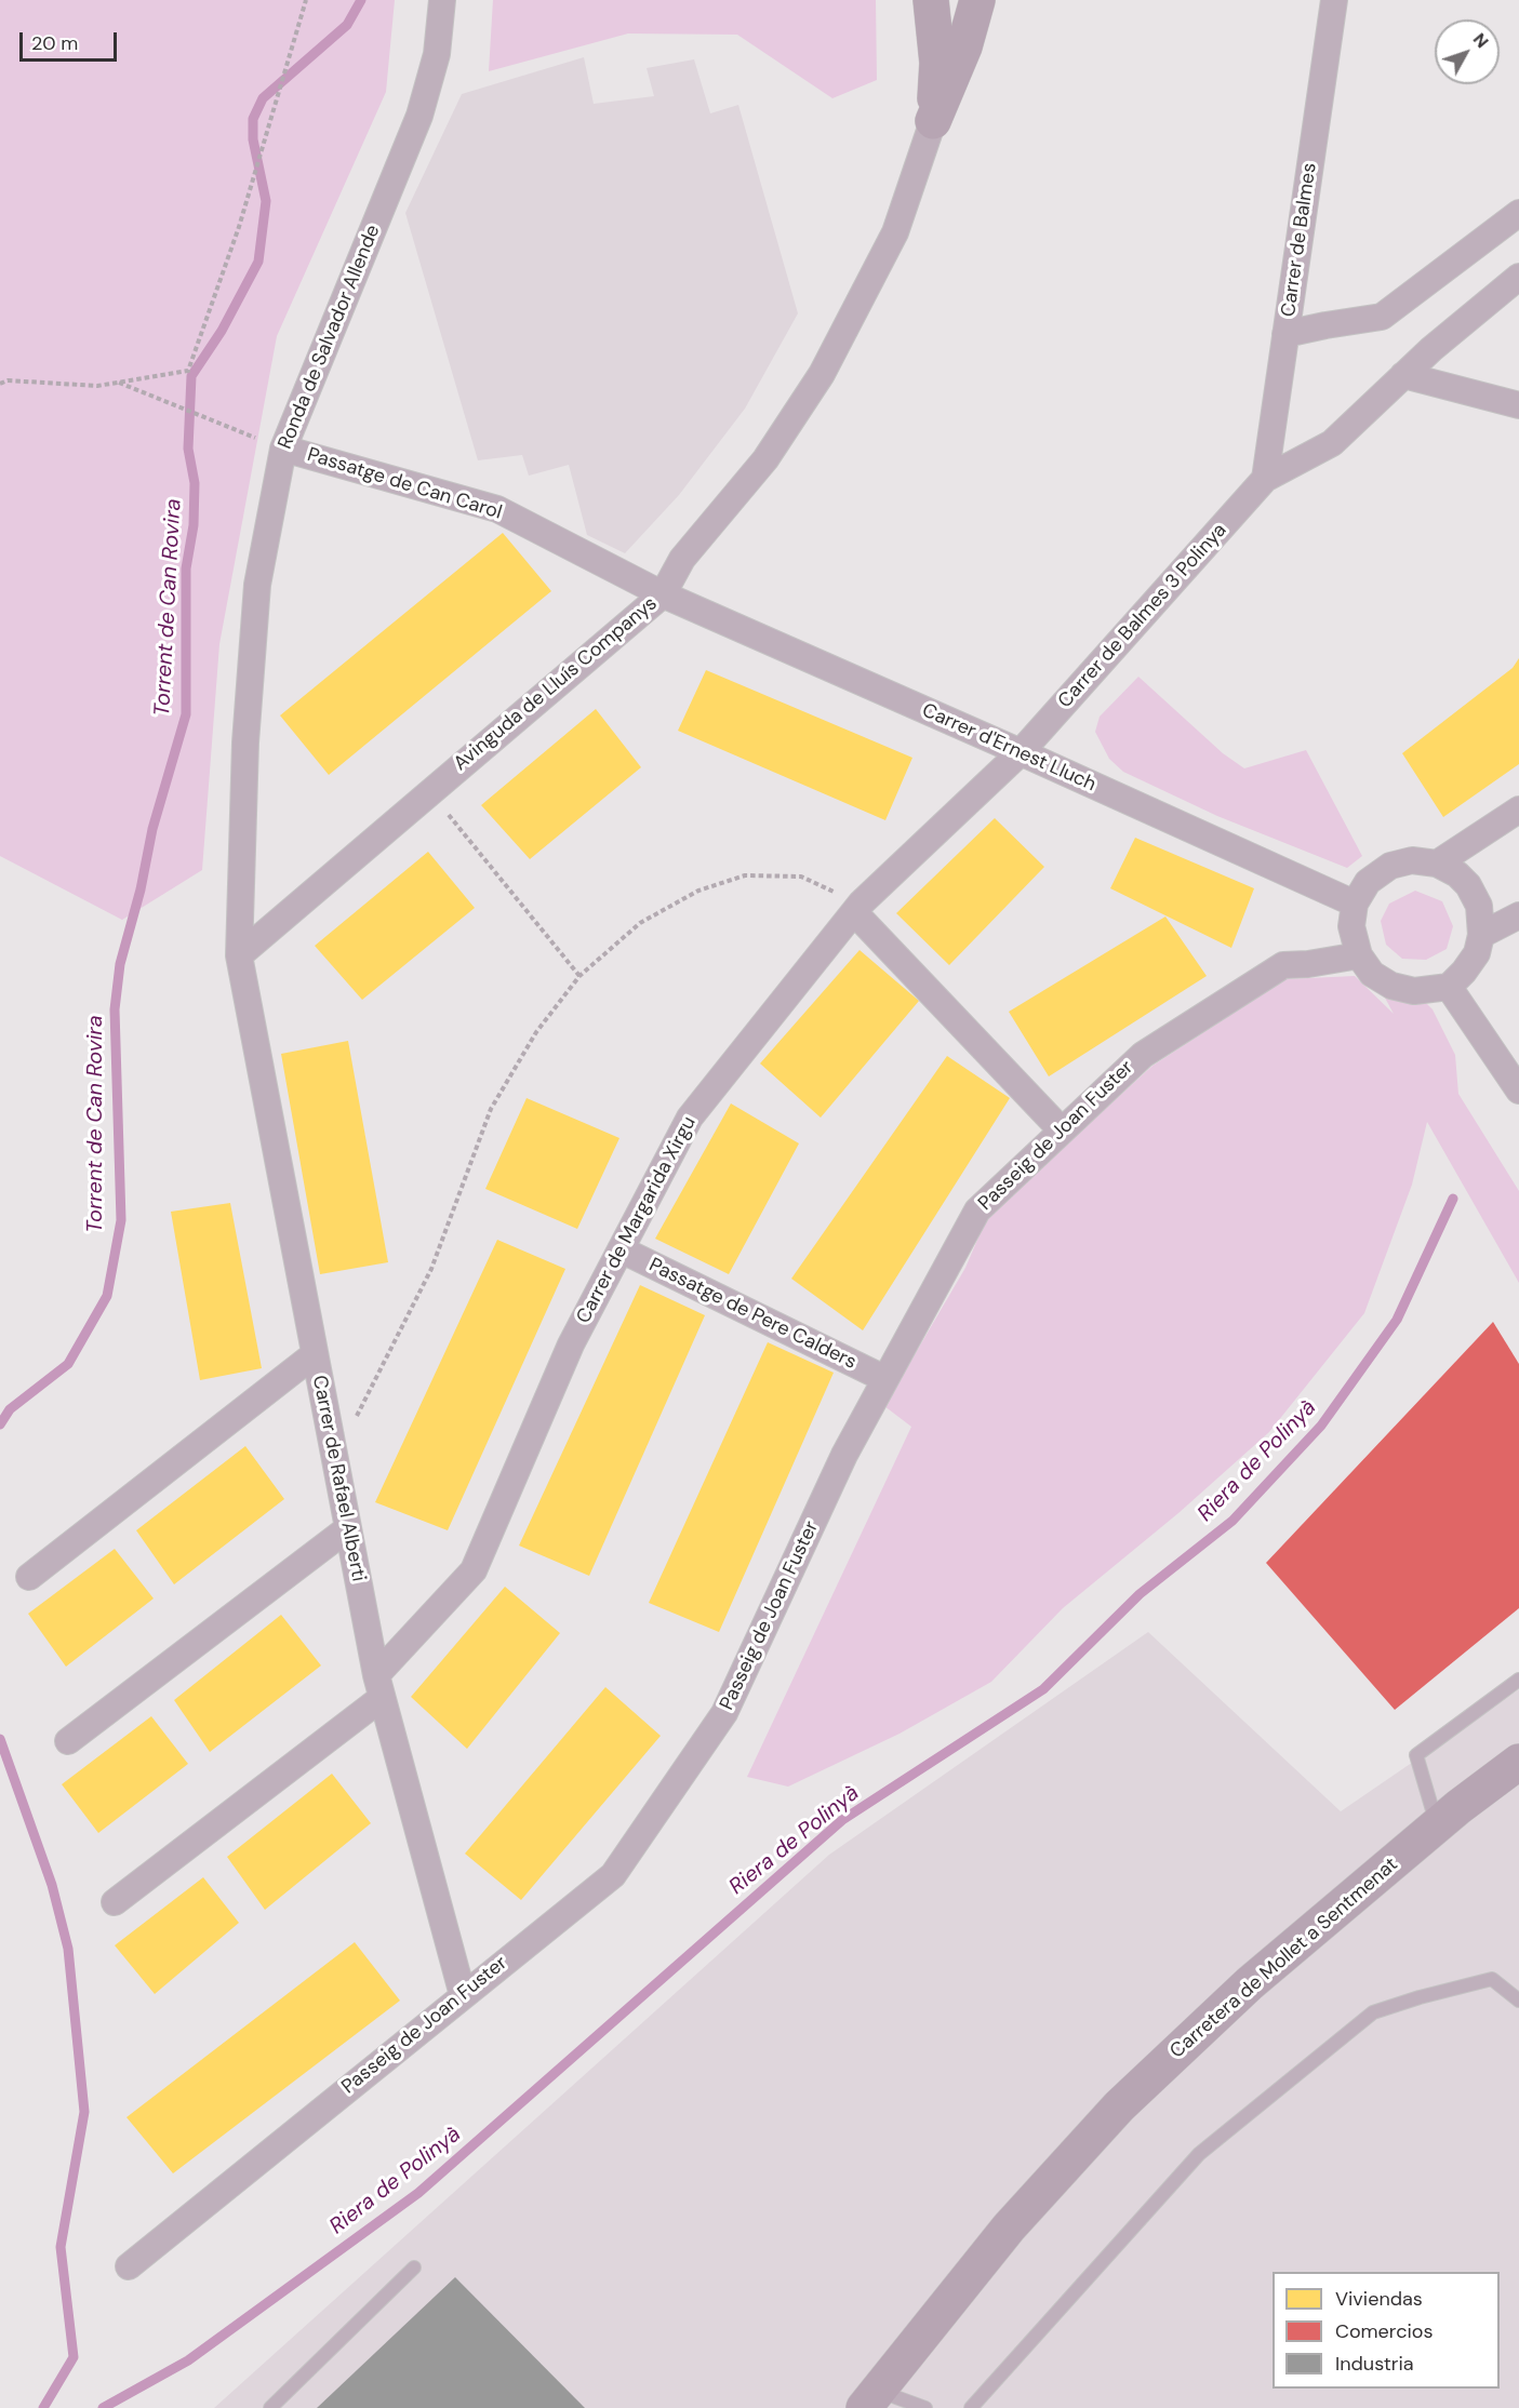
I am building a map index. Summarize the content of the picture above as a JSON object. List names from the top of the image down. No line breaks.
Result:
{"streets":{"street":["Carrer de Balmes","Ronda de Salvador Allende","Passatge de Can Carol","Carrer de Balmes 3 Polinya","Avinguda de Lluís Companys","Carrer d'Ernest Lluch","Passeig de Joan Fuster","Carrer de Margarida Xirgu","Passatge de Pere Calders","Carrer de Rafael Alberti","Carretera de Mollet a Sentmenat"]},"crossings":[["Carrer de Balmes","Carrer de Balmes 3 Polinya"],["Ronda de Salvador Allende","Passatge de Can Carol"],["Ronda de Salvador Allende","Avinguda de Lluís Companys"],["Ronda de Salvador Allende","Carrer de Rafael Alberti"],["Passatge de Can Carol","Avinguda de Lluís Companys"],["Passatge de Can Carol","Carrer d'Ernest Lluch"],["Carrer de Balmes 3 Polinya","Carrer d'Ernest Lluch"],["Carrer de Balmes 3 Polinya","Carrer de Margarida Xirgu"],["Avinguda de Lluís Companys","Carrer d'Ernest Lluch"],["Avinguda de Lluís Companys","Carrer de Rafael Alberti"],["Carrer d'Ernest Lluch","Passeig de Joan Fuster"],["Carrer d'Ernest Lluch","Carrer de Margarida Xirgu"],["Passeig de Joan Fuster","Passatge de Pere Calders"],["Passeig de Joan Fuster","Carrer de Rafael Alberti"],["Carrer de Margarida Xirgu","Passatge de Pere Calders"],["Carrer de Margarida Xirgu","Carrer de Rafael Alberti"]],"water":["Torrent de Can Rovira","Riera de Polinyà"],"legend":["Viviendas","Comercios","Industria"],"scale_bar":"20 m","north":"top right"}
